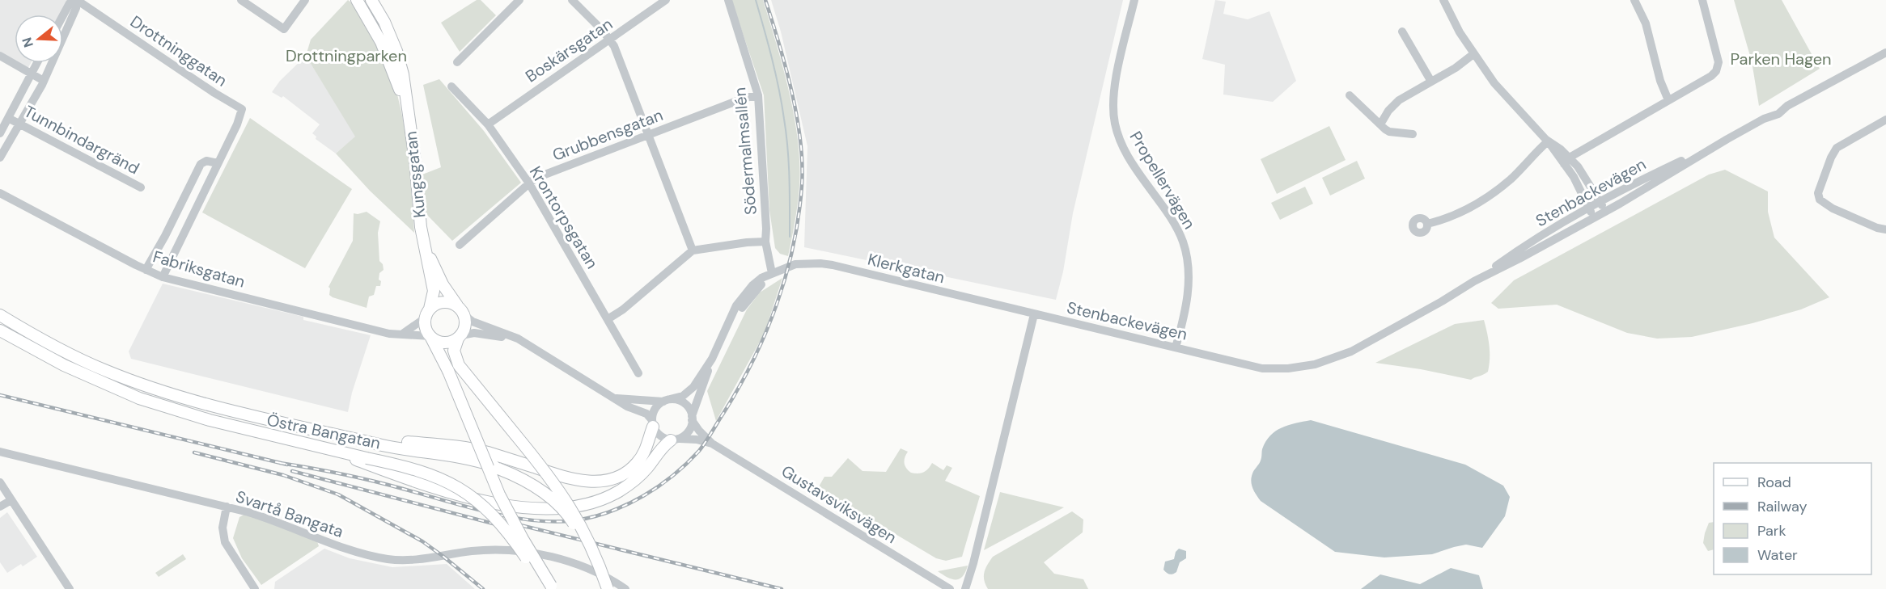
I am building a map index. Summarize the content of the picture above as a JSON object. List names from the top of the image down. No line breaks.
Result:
{"streets":{"main road":["Kungsgatan","Östra Bangatan"],"street":["Boskärsgatan","Drottninggatan","Grubbensgatan","Tunnbindargränd","Södermalmsallén","Propellervägen","Stenbackevägen","Krontorpsgatan","Klerkgatan","Fabriksgatan","Gustavsviksvägen","Svartå Bangata"]},"crossings":[["Boskärsgatan","Krontorpsgatan"],["Grubbensgatan","Södermalmsallén"],["Grubbensgatan","Krontorpsgatan"],["Södermalmsallén","Klerkgatan"],["Kungsgatan","Fabriksgatan"],["Propellervägen","Stenbackevägen"],["Stenbackevägen","Klerkgatan"]],"parks":["Drottningparken","Parken Hagen"],"legend":["Road","Railway","Park","Water"],"north":"left"}
